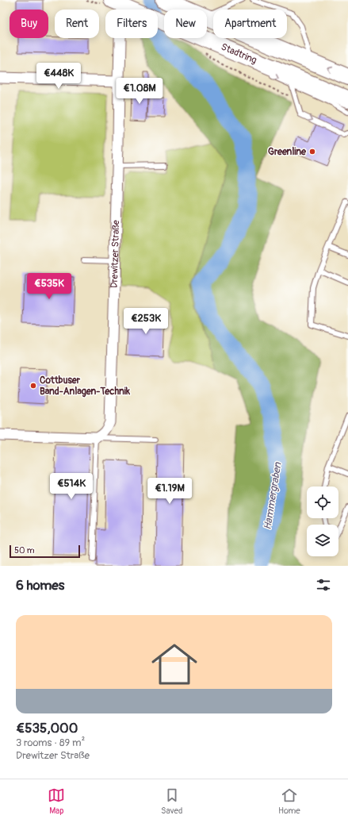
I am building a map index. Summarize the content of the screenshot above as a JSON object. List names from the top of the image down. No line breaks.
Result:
{"streets":{"main road":["Stadtring"],"street":["Drewitzer Straße"]},"crossings":[["Stadtring","Drewitzer Straße"]],"water":["Hammergraben"],"places":["Greenline","Cottbuser Band-Anlagen-Technik"],"scale_bar":"50 m","page":{"chip":["Buy","Rent","Filters","New","Apartment"],"price":["€448K","€1.08M","€535K","€253K","€514K","€1.19M"],"scale":"50 m","heading":"6 homes","list":[{"name":"€535,000","note":"3 rooms · 89 m² · Drewitzer Straße"}],"tabs":["Map","Saved","Home"]}}
